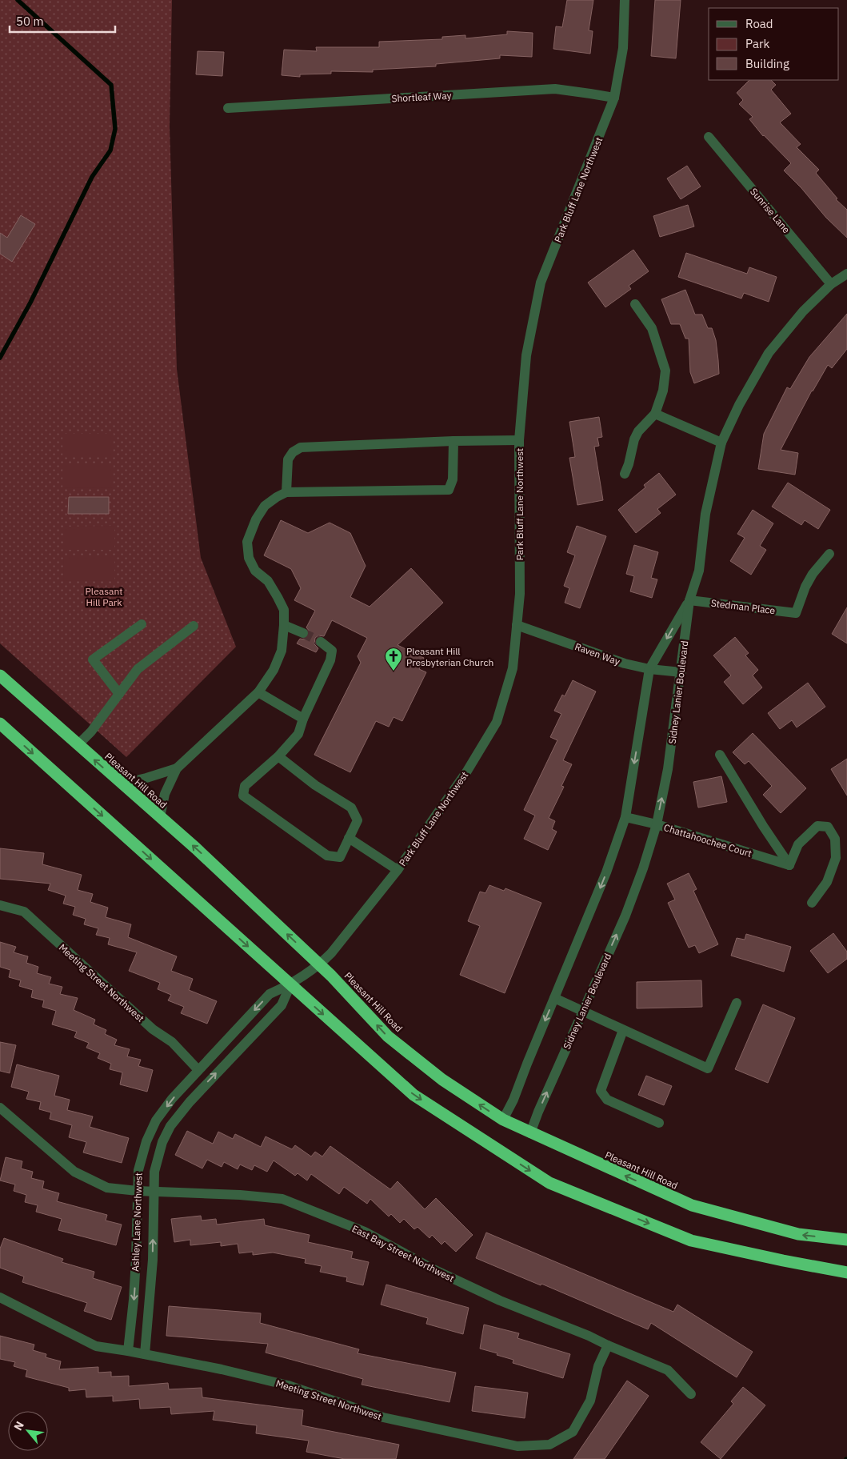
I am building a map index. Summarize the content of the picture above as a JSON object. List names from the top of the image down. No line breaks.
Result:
{"streets":{"highway":["Pleasant Hill Road"],"street":["Shortleaf Way","Park Bluff Lane Northwest","Sunrise Lane","Stedman Place","Raven Way","Sidney Lanier Boulevard","Chattahoochee Court","Meeting Street Northwest","Ashley Lane Northwest","East Bay Street Northwest"]},"crossings":[["Shortleaf Way","Park Bluff Lane Northwest"],["Park Bluff Lane Northwest","Raven Way"],["Park Bluff Lane Northwest","Pleasant Hill Road"],["Park Bluff Lane Northwest","Ashley Lane Northwest"],["Sunrise Lane","Sidney Lanier Boulevard"],["Stedman Place","Sidney Lanier Boulevard"],["Raven Way","Sidney Lanier Boulevard"],["Sidney Lanier Boulevard","Pleasant Hill Road"],["Sidney Lanier Boulevard","Chattahoochee Court"],["Pleasant Hill Road","Ashley Lane Northwest"],["Meeting Street Northwest","Ashley Lane Northwest"],["Meeting Street Northwest","East Bay Street Northwest"],["Ashley Lane Northwest","East Bay Street Northwest"]],"parks":["Pleasant Hill Park"],"places":{"church":["Pleasant Hill Presbyterian Church"]},"legend":["Road","Park","Building"],"scale_bar":"50 m","north":"top left"}
